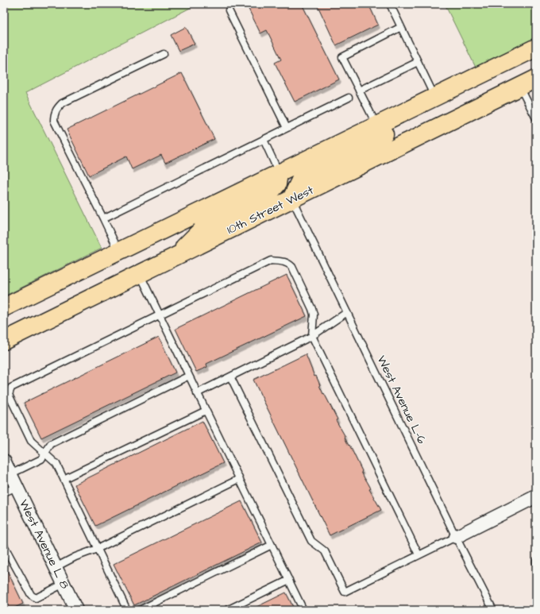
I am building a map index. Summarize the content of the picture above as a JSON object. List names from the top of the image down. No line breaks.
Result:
{"streets":{"main road":["10th Street West"],"street":["West Avenue L 8"],"lane":["West Avenue L-6"]},"crossings":[["10th Street West","West Avenue L-6"]]}
